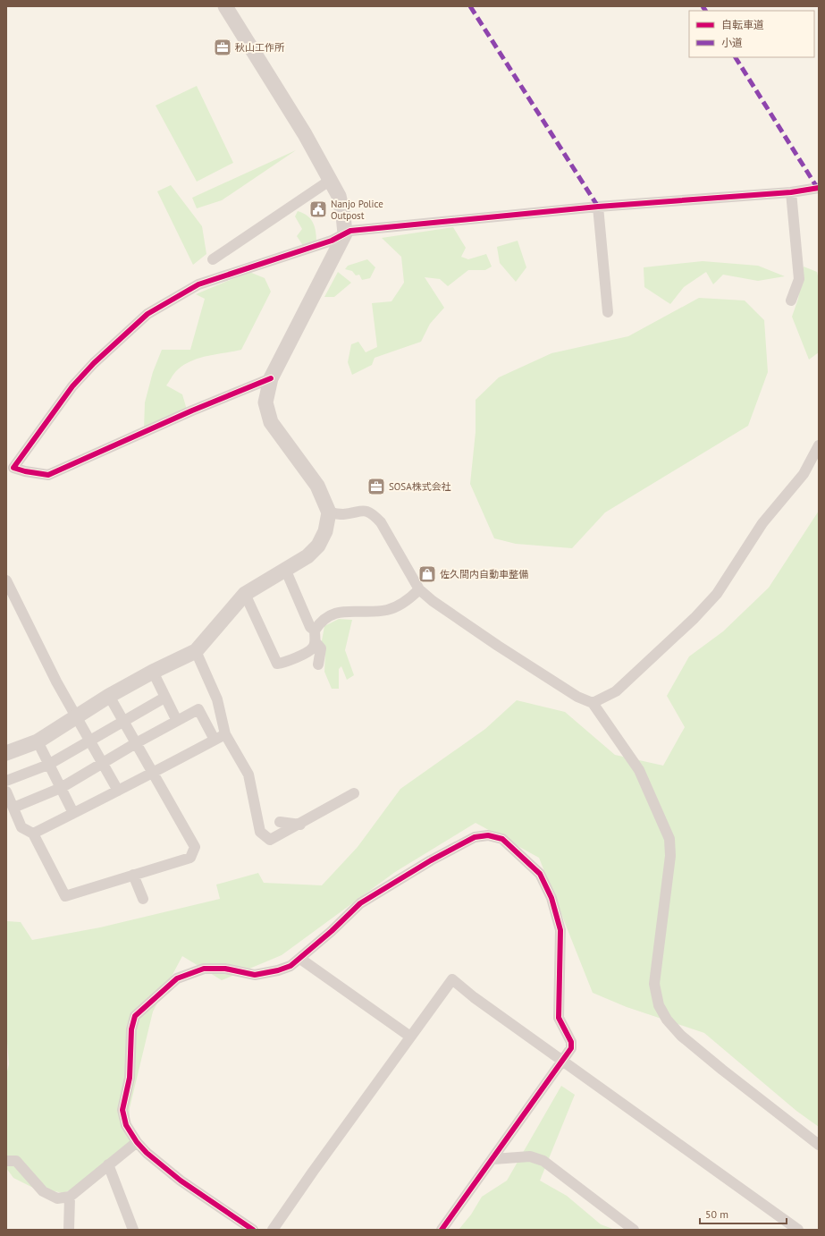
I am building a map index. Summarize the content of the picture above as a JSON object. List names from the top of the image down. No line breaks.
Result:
{"places":{"office":["秋山工作所","SOSA株式会社"],"public building":["Nanjo Police Outpost"],"shop":["佐久間内自動車整備"]},"legend":["自転車道","小道"],"scale_bar":"50 m"}
